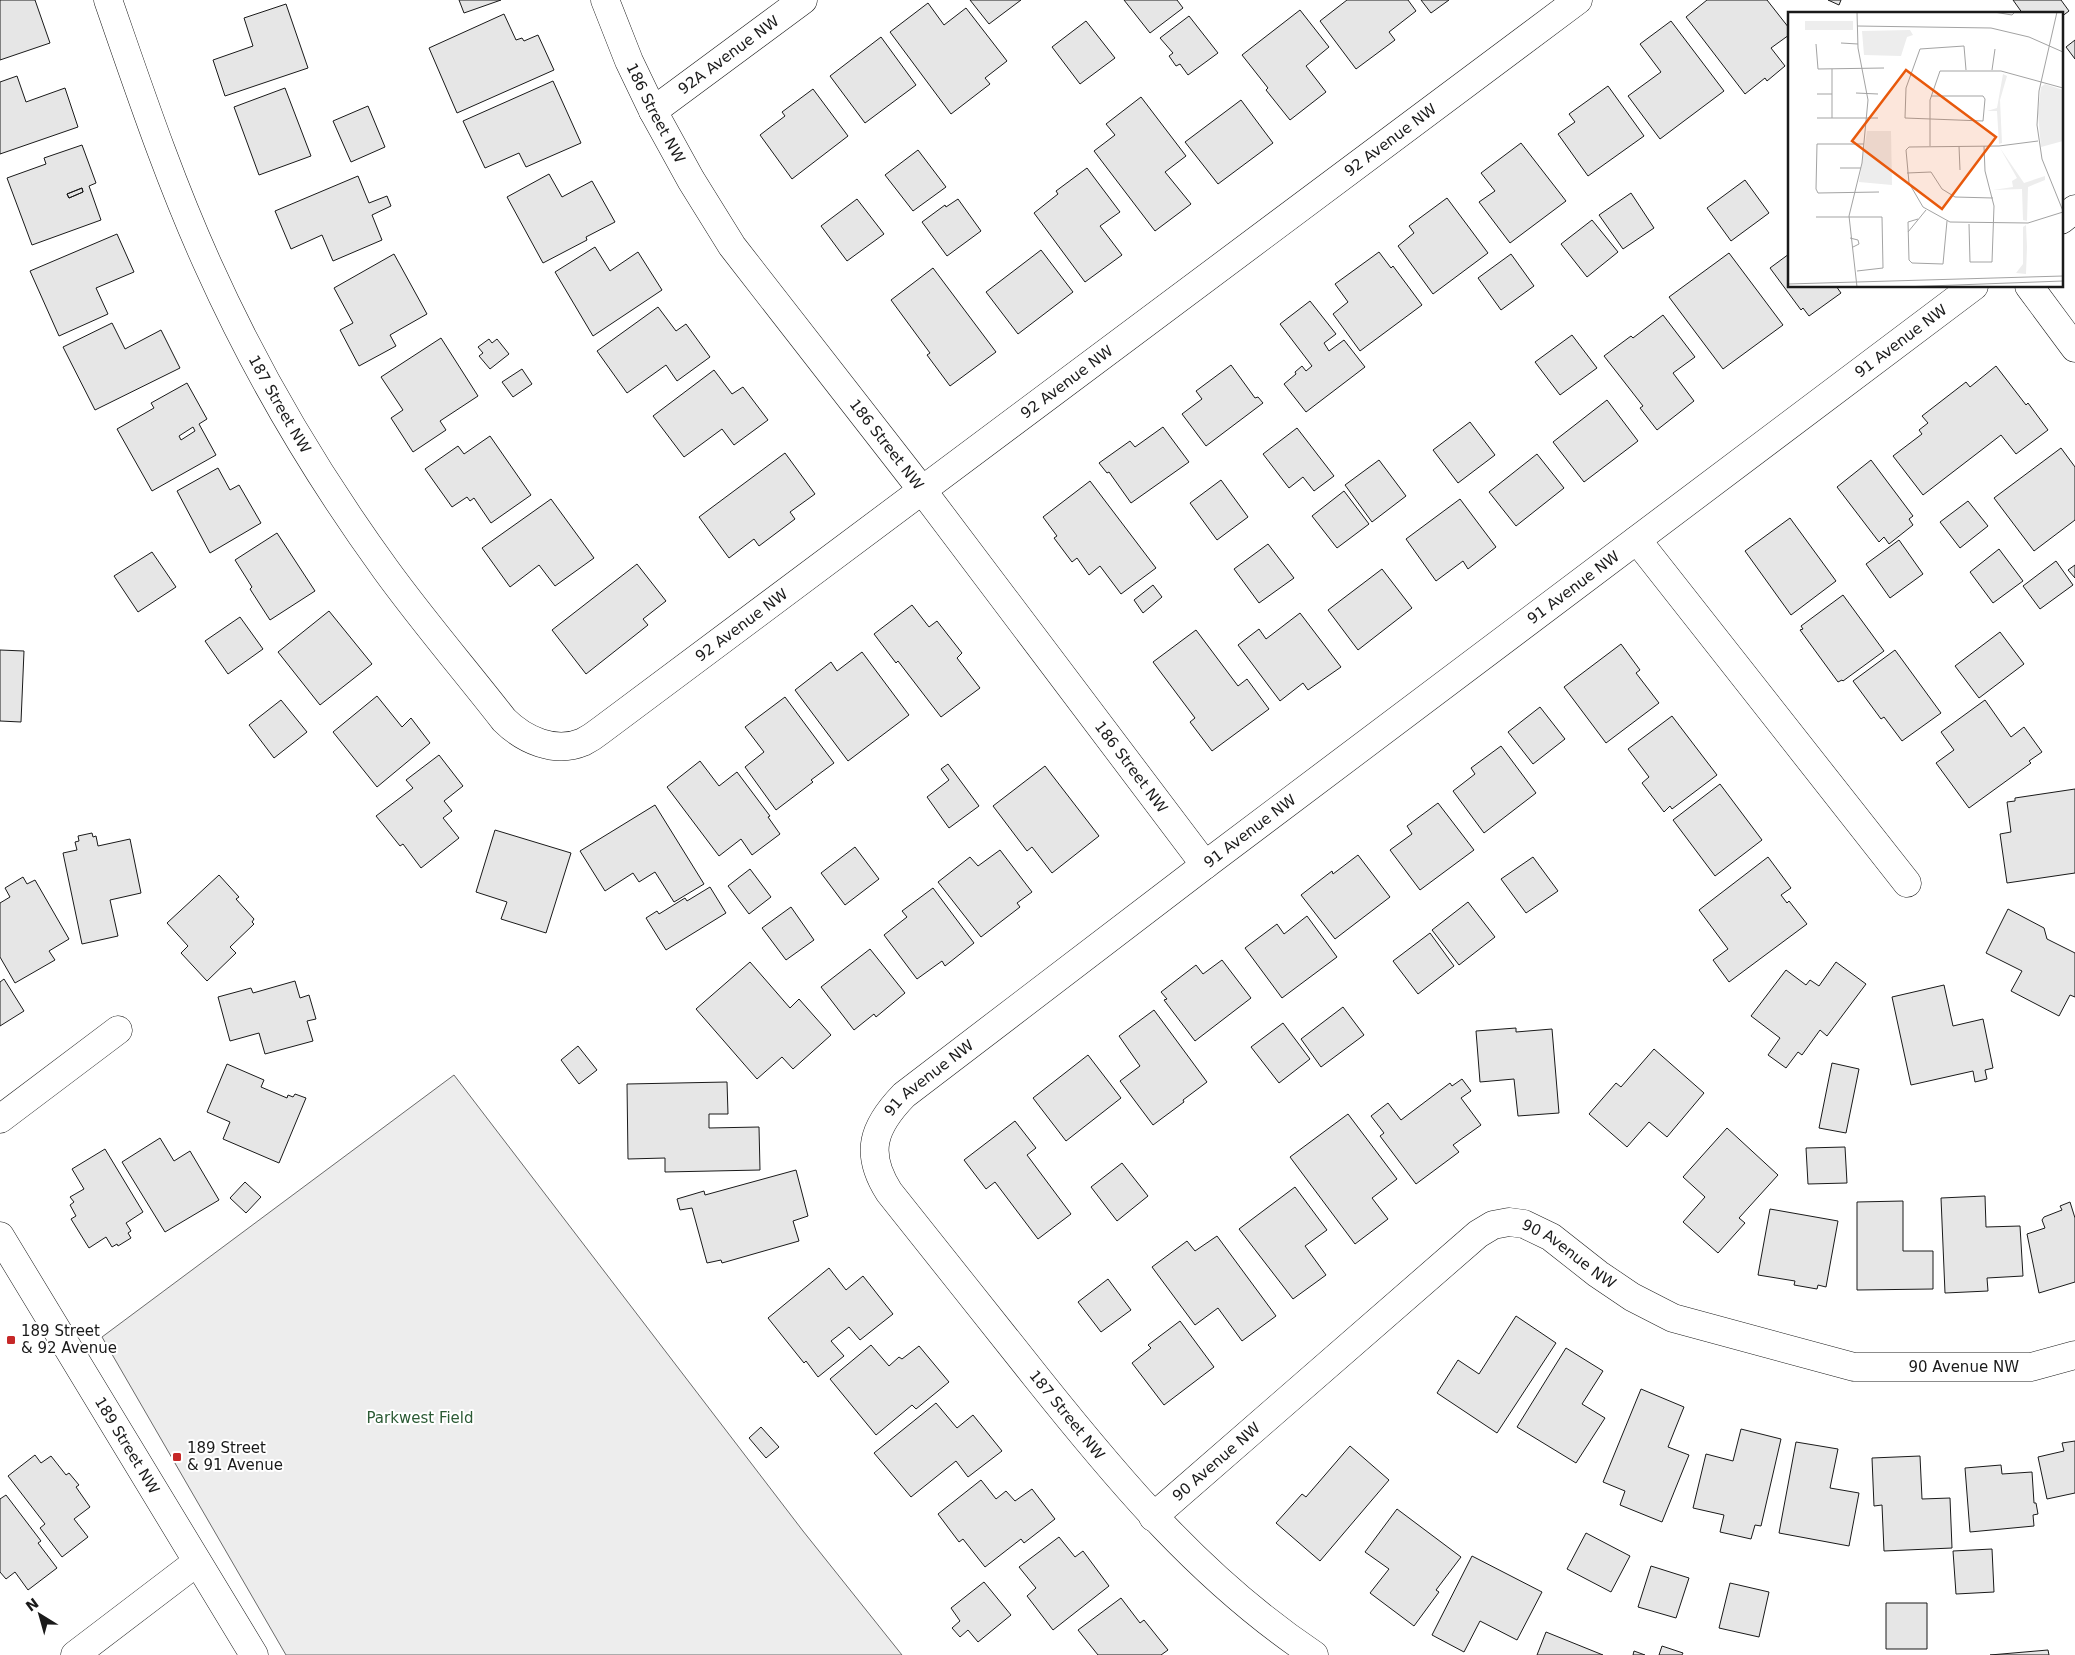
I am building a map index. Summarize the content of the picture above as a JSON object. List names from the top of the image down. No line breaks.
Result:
{"streets":{"street":["92A Avenue NW","186 Street NW","92 Avenue NW","91 Avenue NW","187 Street NW","90 Avenue NW","189 Street NW"]},"crossings":[["92A Avenue NW","186 Street NW"],["186 Street NW","92 Avenue NW"],["186 Street NW","91 Avenue NW"],["92 Avenue NW","187 Street NW"],["91 Avenue NW","187 Street NW"],["187 Street NW","90 Avenue NW"]],"parks":["Parkwest Field"],"places":{"transit":["189 Street & 92 Avenue","189 Street & 91 Avenue"]},"north":"top left"}
